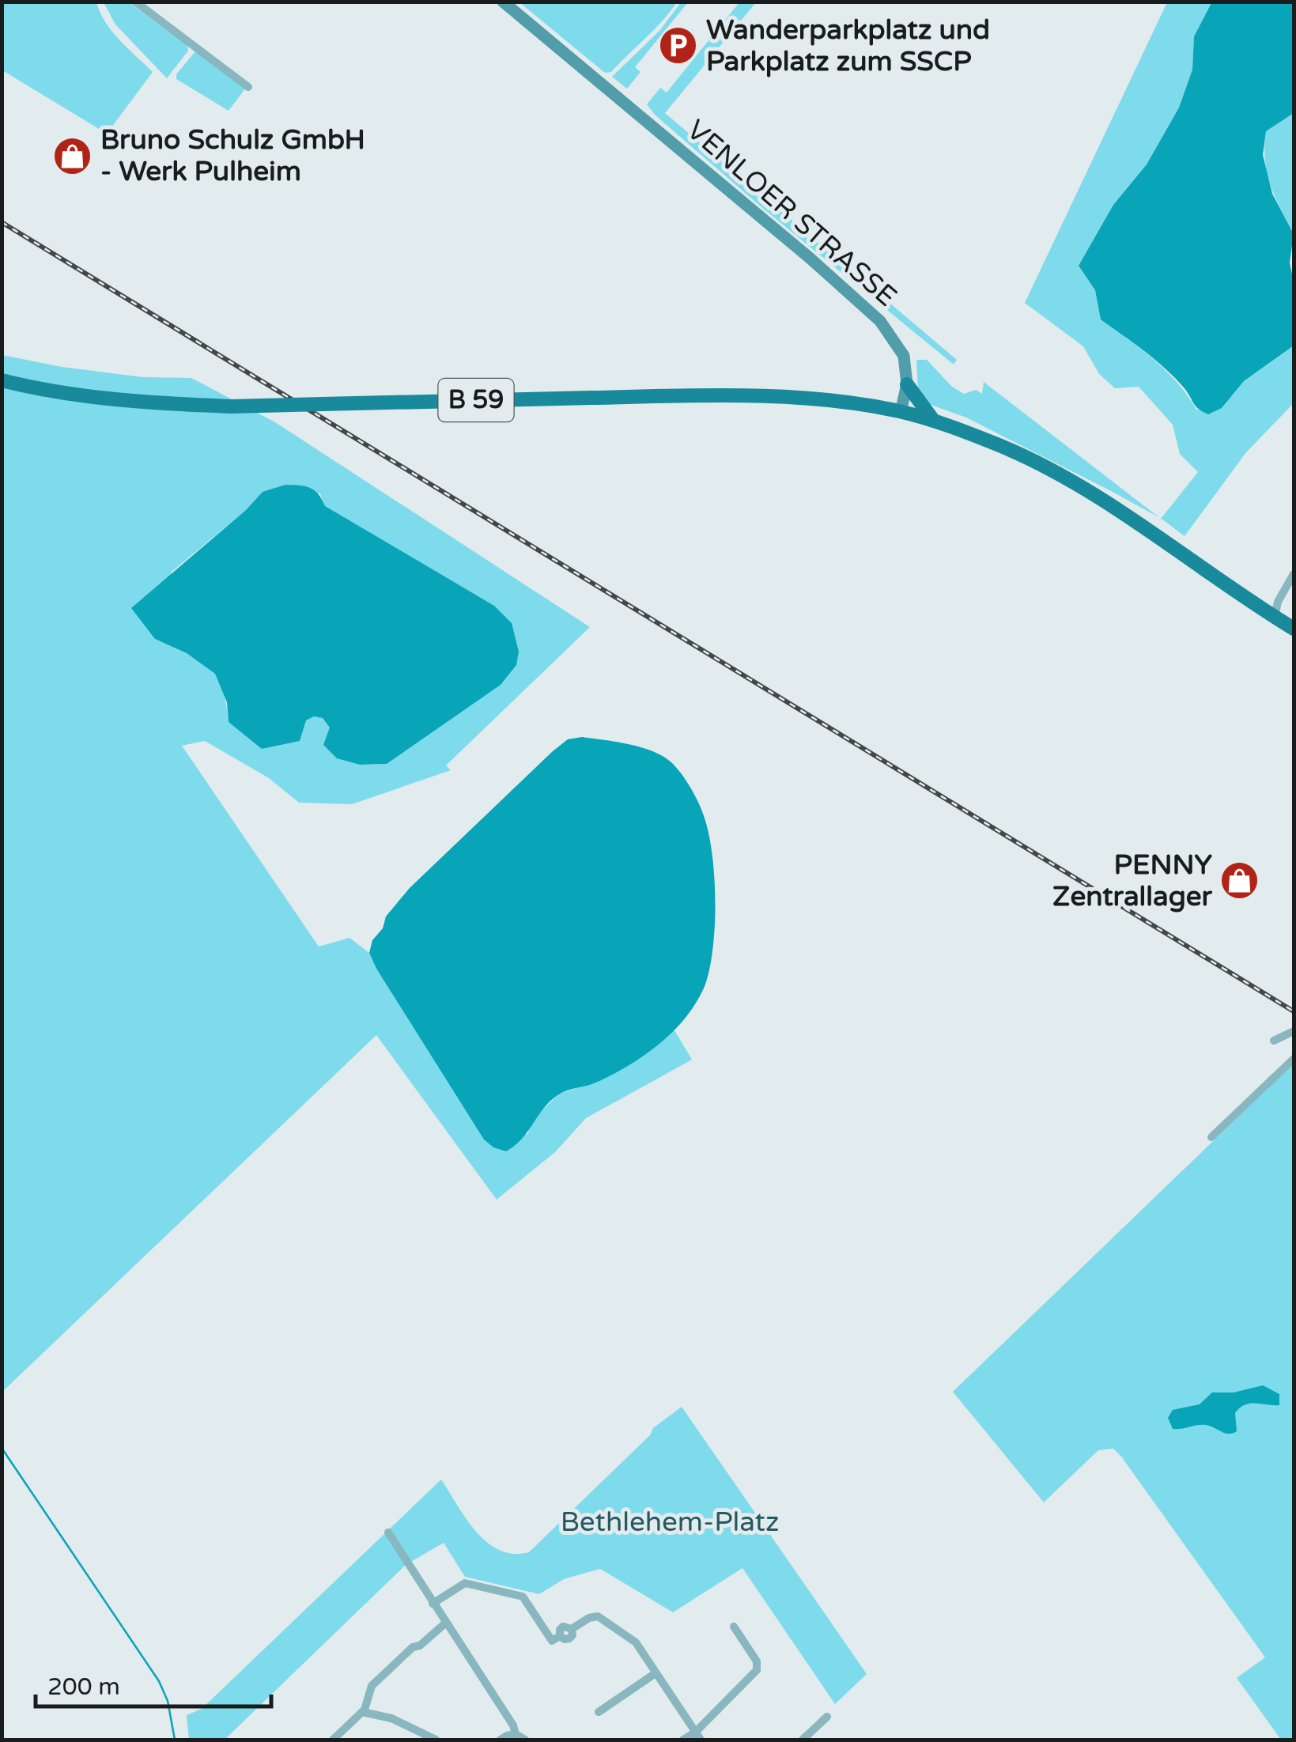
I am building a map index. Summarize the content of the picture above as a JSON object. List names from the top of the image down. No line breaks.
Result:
{"streets":{"main road":["VENLOER STRASSE","B 59"]},"crossings":[["VENLOER STRASSE","B 59"]],"parks":["Bethlehem-Platz"],"places":{"parking":["Wanderparkplatz und Parkplatz zum SSCP"],"shop":["Bruno Schulz GmbH - Werk Pulheim","PENNY Zentrallager"]},"scale_bar":"200 m"}
